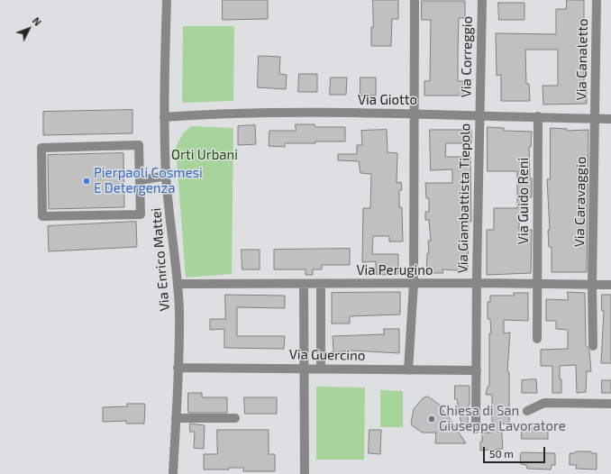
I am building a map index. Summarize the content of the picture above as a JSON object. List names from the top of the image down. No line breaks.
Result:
{"streets":{"street":["Via Correggio","Via Canaletto","Via Giotto","Via Giambattista Tiepolo","Via Guido Reni","Via Caravaggio","Via Enrico Mattei","Via Perugino","Via Guercino"]},"crossings":[["Via Correggio","Via Giotto"],["Via Correggio","Via Giambattista Tiepolo"],["Via Canaletto","Via Giotto"],["Via Canaletto","Via Caravaggio"],["Via Giotto","Via Giambattista Tiepolo"],["Via Giotto","Via Guido Reni"],["Via Giotto","Via Caravaggio"],["Via Giotto","Via Enrico Mattei"],["Via Giambattista Tiepolo","Via Perugino"],["Via Giambattista Tiepolo","Via Guercino"],["Via Guido Reni","Via Perugino"],["Via Caravaggio","Via Perugino"],["Via Enrico Mattei","Via Perugino"],["Via Enrico Mattei","Via Guercino"]],"parks":["Orti Urbani"],"places":["Pierpaoli Cosmesi E Detergenza","Chiesa di San Giuseppe Lavoratore"],"scale_bar":"50 m","north":"top right"}
